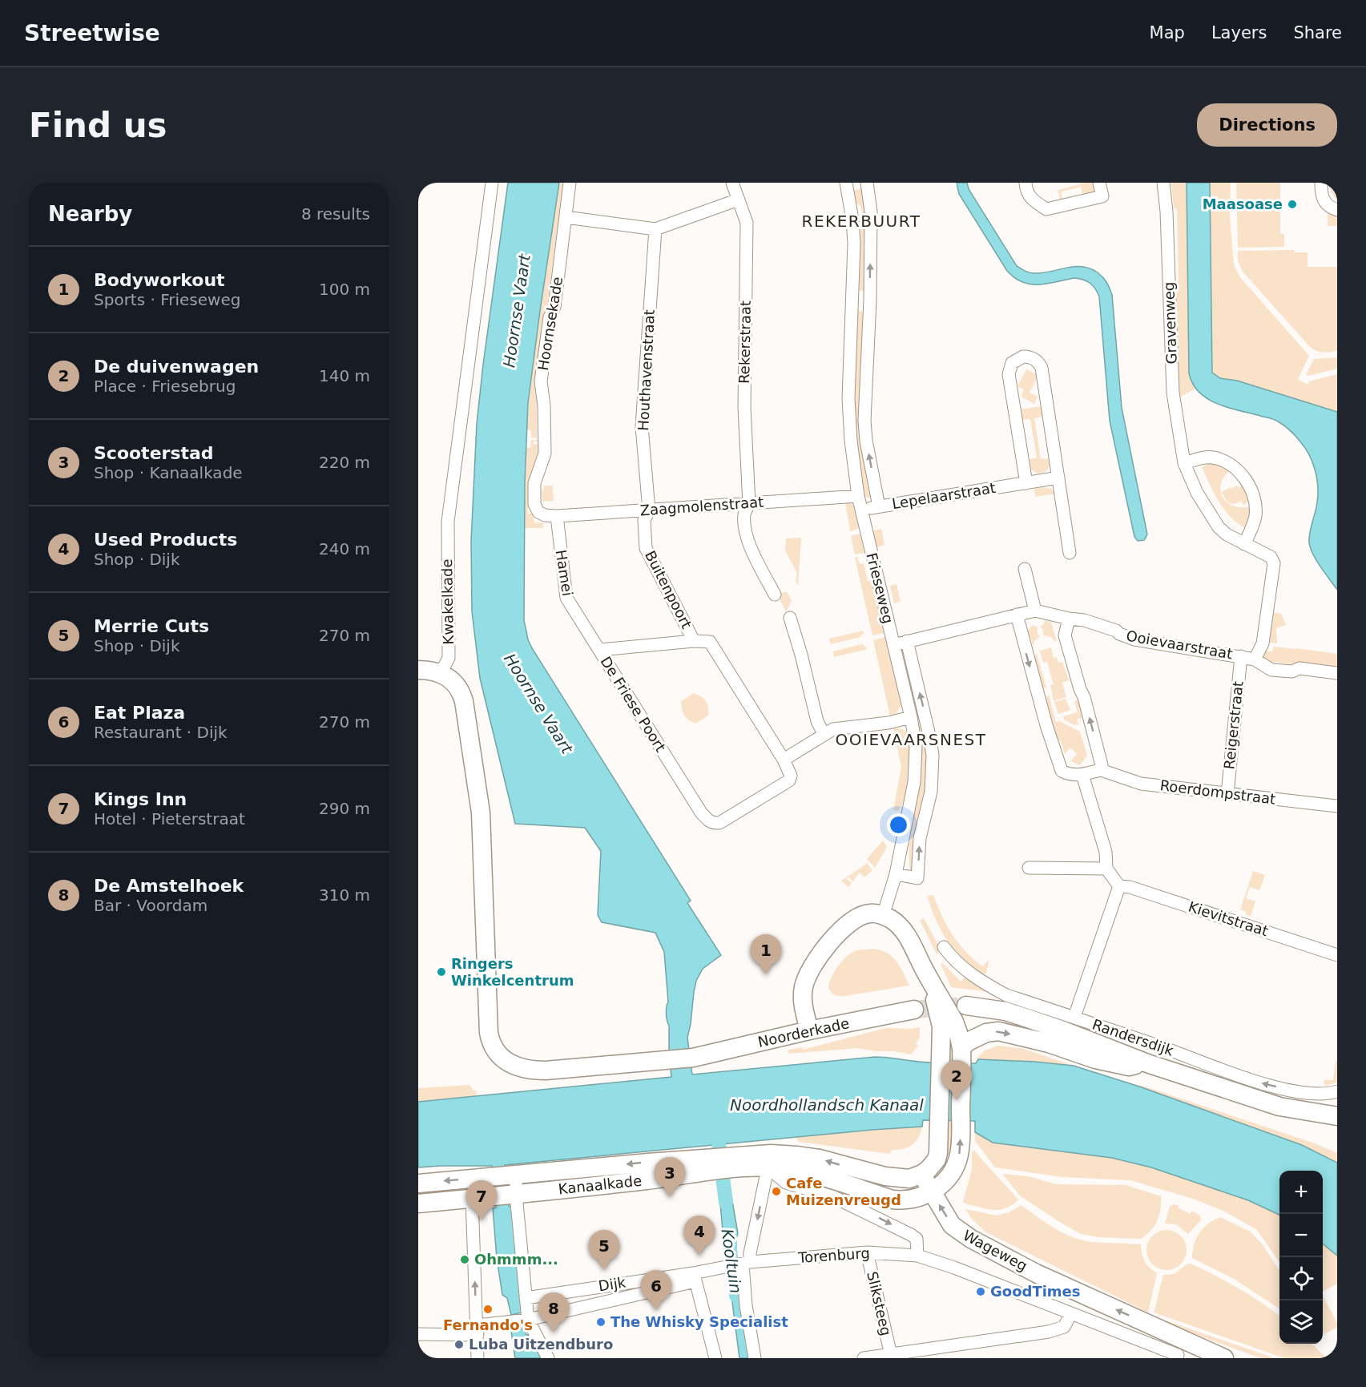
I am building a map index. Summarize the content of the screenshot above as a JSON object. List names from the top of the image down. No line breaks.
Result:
{"streets":{"street":["Gravenweg","Hoornsekade","Rekerstraat","Houthavenstraat","Lepelaarstraat","Zaagmolenstraat","Hamei","Frieseweg","Buitenpoort","Kwakelkade","Ooievaarstraat","De Friese Poort","Reigerstraat","Roerdompstraat","Kievitstraat","Noorderkade","Randersdijk","Kanaalkade","Wageweg","Torenburg","Dijk","Sliksteeg"]},"crossings":[["Gravenweg","Ooievaarstraat"],["Hoornsekade","Zaagmolenstraat"],["Hoornsekade","Hamei"],["Rekerstraat","Zaagmolenstraat"],["Houthavenstraat","Zaagmolenstraat"],["Houthavenstraat","Buitenpoort"],["Lepelaarstraat","Frieseweg"],["Zaagmolenstraat","Hamei"],["Zaagmolenstraat","Frieseweg"],["Zaagmolenstraat","Buitenpoort"],["Hamei","De Friese Poort"],["Frieseweg","Ooievaarstraat"],["Buitenpoort","De Friese Poort"],["Kwakelkade","Noorderkade"],["Ooievaarstraat","Reigerstraat"],["Reigerstraat","Roerdompstraat"],["Randersdijk","Kanaalkade"],["Kanaalkade","Wageweg"],["Wageweg","Torenburg"],["Torenburg","Dijk"],["Torenburg","Sliksteeg"]],"districts":["REKERBUURT","OOIEVAARSNEST"],"water":["Hoornse Vaart","Noordhollandsch Kanaal","Kooltuin"],"places":["Maasoase","Ringers Winkelcentrum","Cafe Muizenvreugd","Ohmmm...","GoodTimes","Fernando's","The Whisky Specialist","Luba Uitzendburo"],"page":{"header":"Streetwise","nav":["Map","Layers","Share"],"buttons":"Directions","title":"Find us","heading":["Nearby","8 results"],"list":[{"mark":"1","name":"Bodyworkout","note":"Sports · Frieseweg","value":"100 m"},{"mark":"2","name":"De duivenwagen","note":"Place · Friesebrug","value":"140 m"},{"mark":"3","name":"Scooterstad","note":"Shop · Kanaalkade","value":"220 m"},{"mark":"4","name":"Used Products","note":"Shop · Dijk","value":"240 m"},{"mark":"5","name":"Merrie Cuts","note":"Shop · Dijk","value":"270 m"},{"mark":"6","name":"Eat Plaza","note":"Restaurant · Dijk","value":"270 m"},{"mark":"7","name":"Kings Inn","note":"Hotel · Pieterstraat","value":"290 m"},{"mark":"8","name":"De Amstelhoek","note":"Bar · Voordam","value":"310 m"}],"pins":["1","2","3","7","4","5","6","8"],"map_buttons":["+","−"]}}
